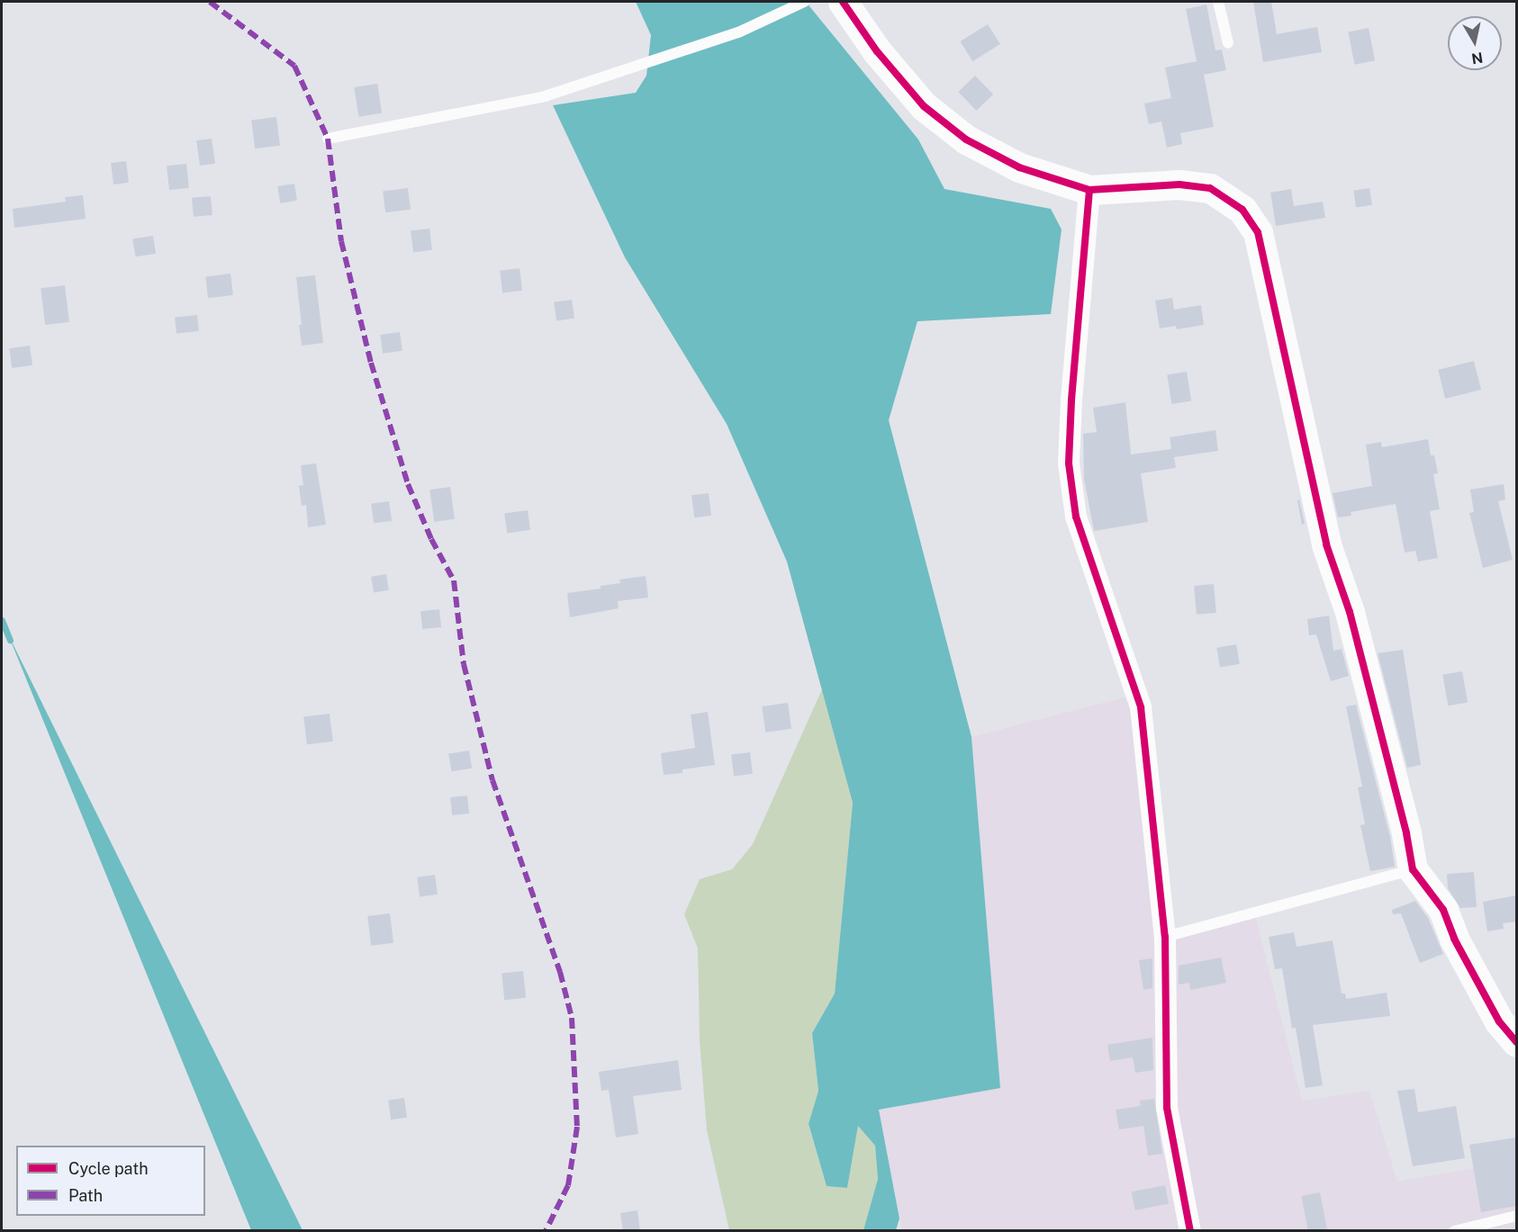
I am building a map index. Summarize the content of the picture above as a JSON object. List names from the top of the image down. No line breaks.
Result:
{"legend":["Cycle path","Path"],"north":"bottom"}
